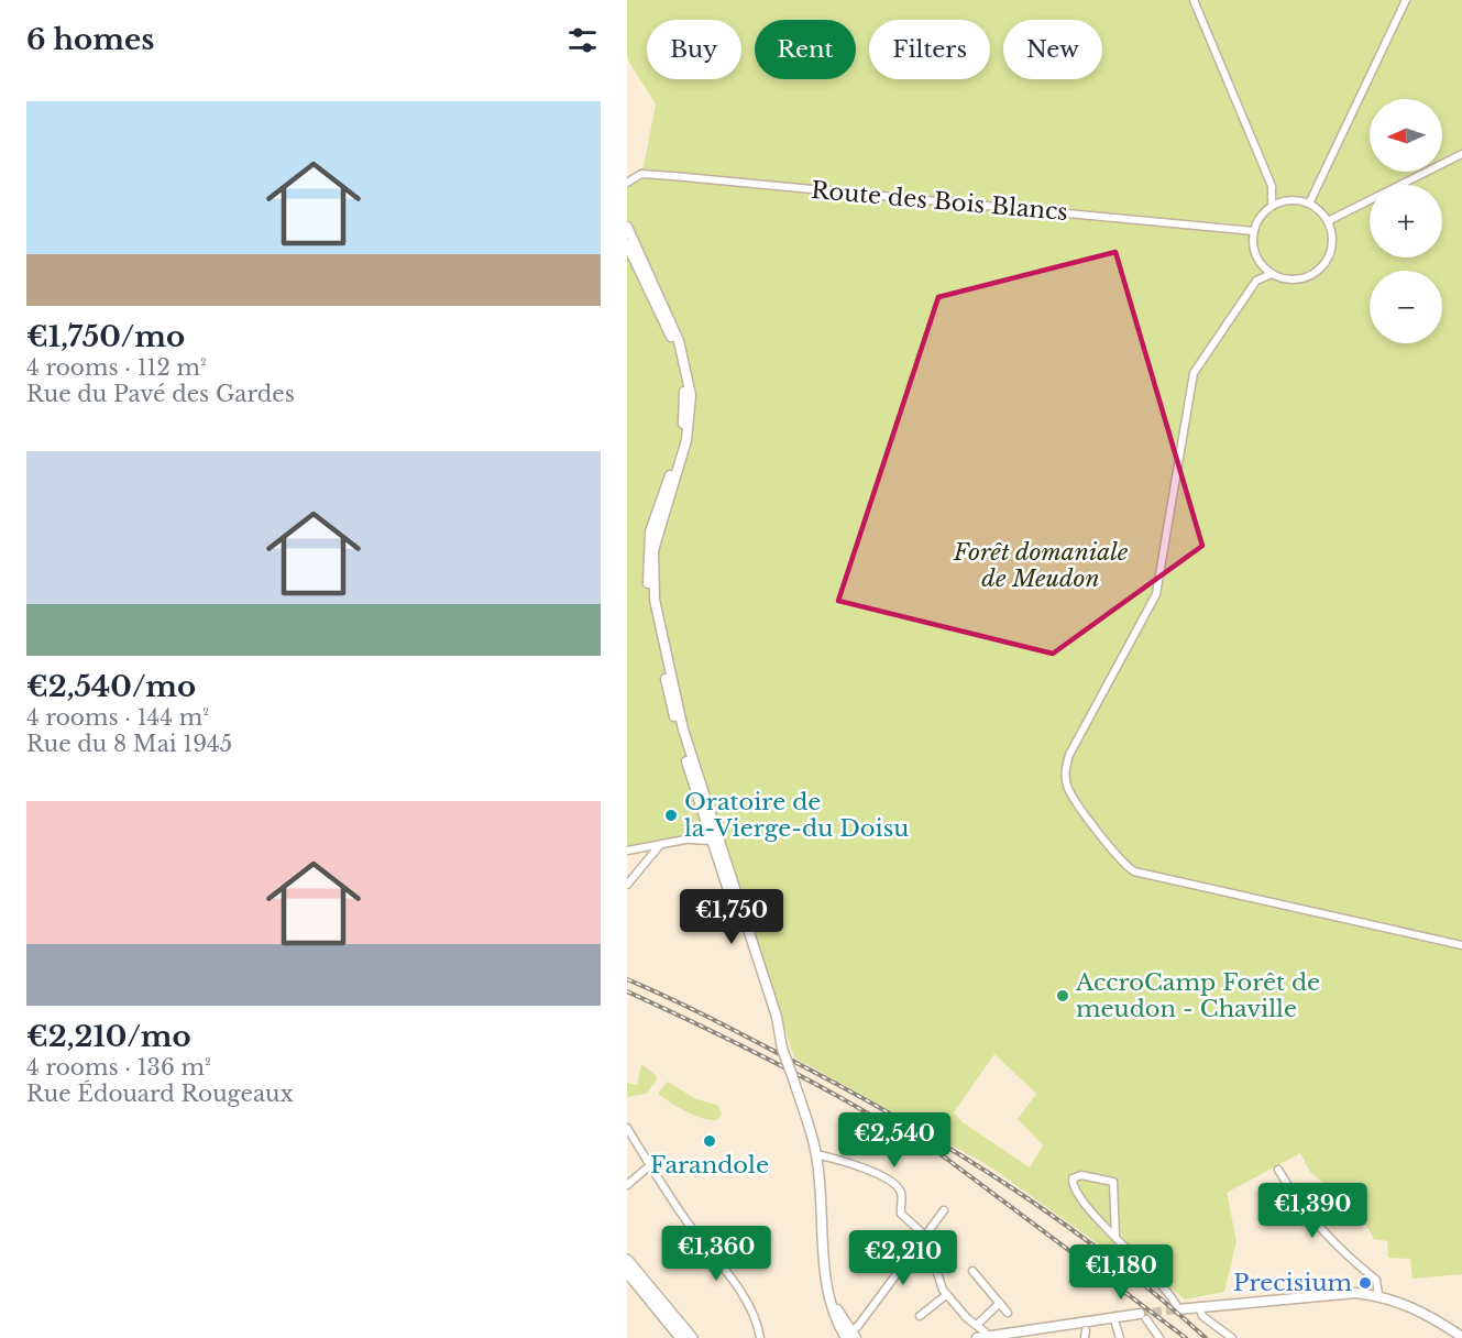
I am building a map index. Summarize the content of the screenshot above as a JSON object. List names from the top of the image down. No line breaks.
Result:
{"streets":{"street":["Route des Bois Blancs"]},"parks":["Forêt domaniale de Meudon"],"places":["Oratoire de la-Vierge-du Doisu","AccroCamp Forêt de meudon - Chaville","Farandole","Precisium"],"north":"left","page":{"heading":"6 homes","chip":["Buy","Rent","Filters","New"],"list":[{"name":"€1,750/mo","note":"4 rooms · 112 m² · Rue du Pavé des Gardes"},{"name":"€2,540/mo","note":"4 rooms · 144 m² · Rue du 8 Mai 1945"},{"name":"€2,210/mo","note":"4 rooms · 136 m² · Rue Édouard Rougeaux"}],"map_buttons":["+","−"],"price":["€1,750","€2,540","€1,390","€1,360","€2,210","€1,180"]}}
